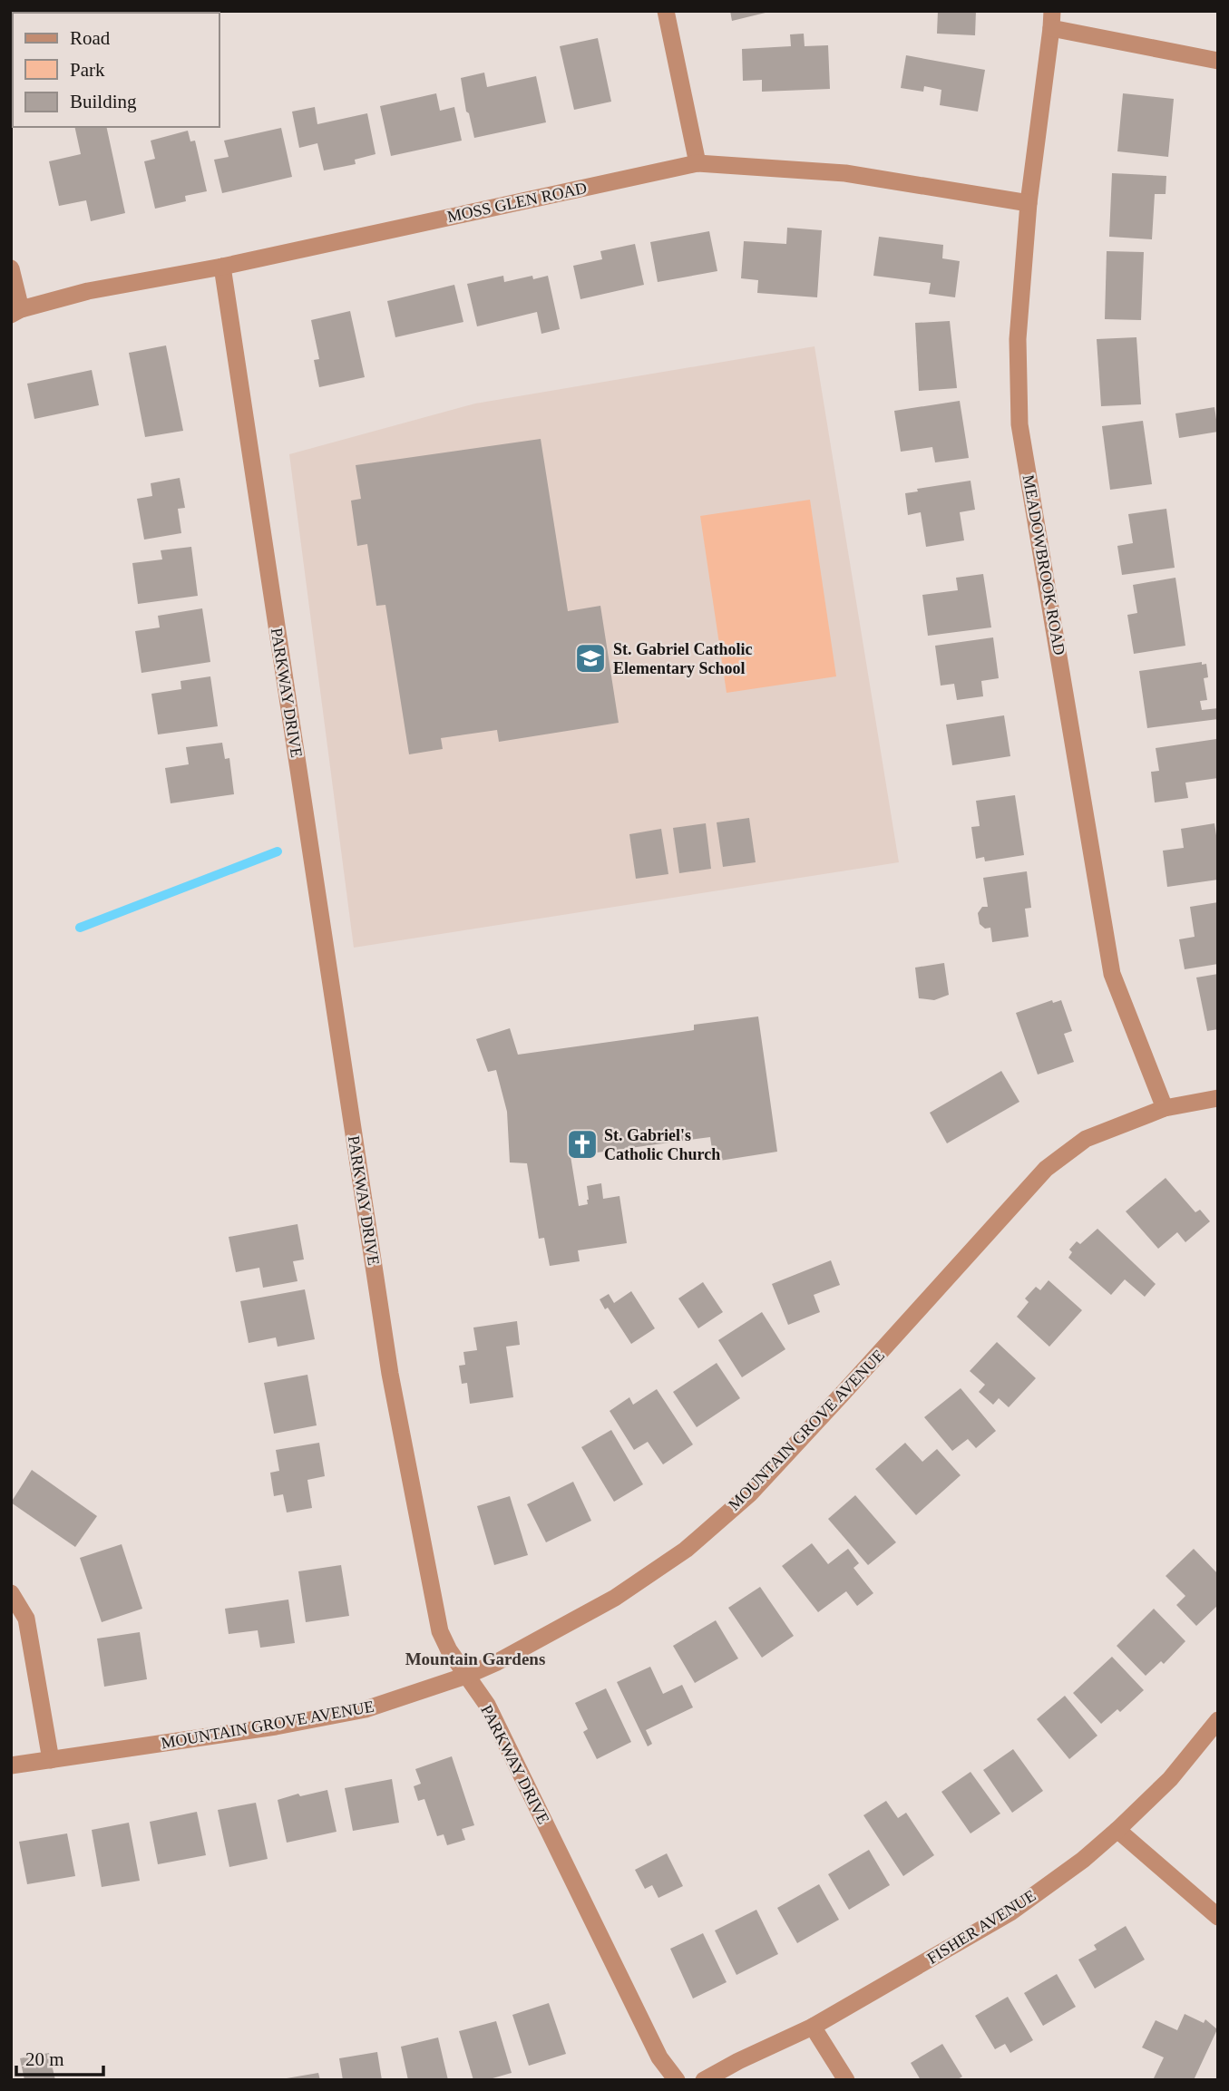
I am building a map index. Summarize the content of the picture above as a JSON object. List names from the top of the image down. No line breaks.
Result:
{"streets":{"street":["MOSS GLEN ROAD","MEADOWBROOK ROAD","PARKWAY DRIVE","MOUNTAIN GROVE AVENUE","FISHER AVENUE"]},"crossings":[["MOSS GLEN ROAD","MEADOWBROOK ROAD"],["MOSS GLEN ROAD","PARKWAY DRIVE"],["MEADOWBROOK ROAD","MOUNTAIN GROVE AVENUE"],["PARKWAY DRIVE","MOUNTAIN GROVE AVENUE"]],"districts":["Mountain Gardens"],"places":{"school or university":["St. Gabriel Catholic Elementary School"],"church":["St. Gabriel's Catholic Church"]},"legend":["Road","Park","Building"],"scale_bar":"20 m"}
